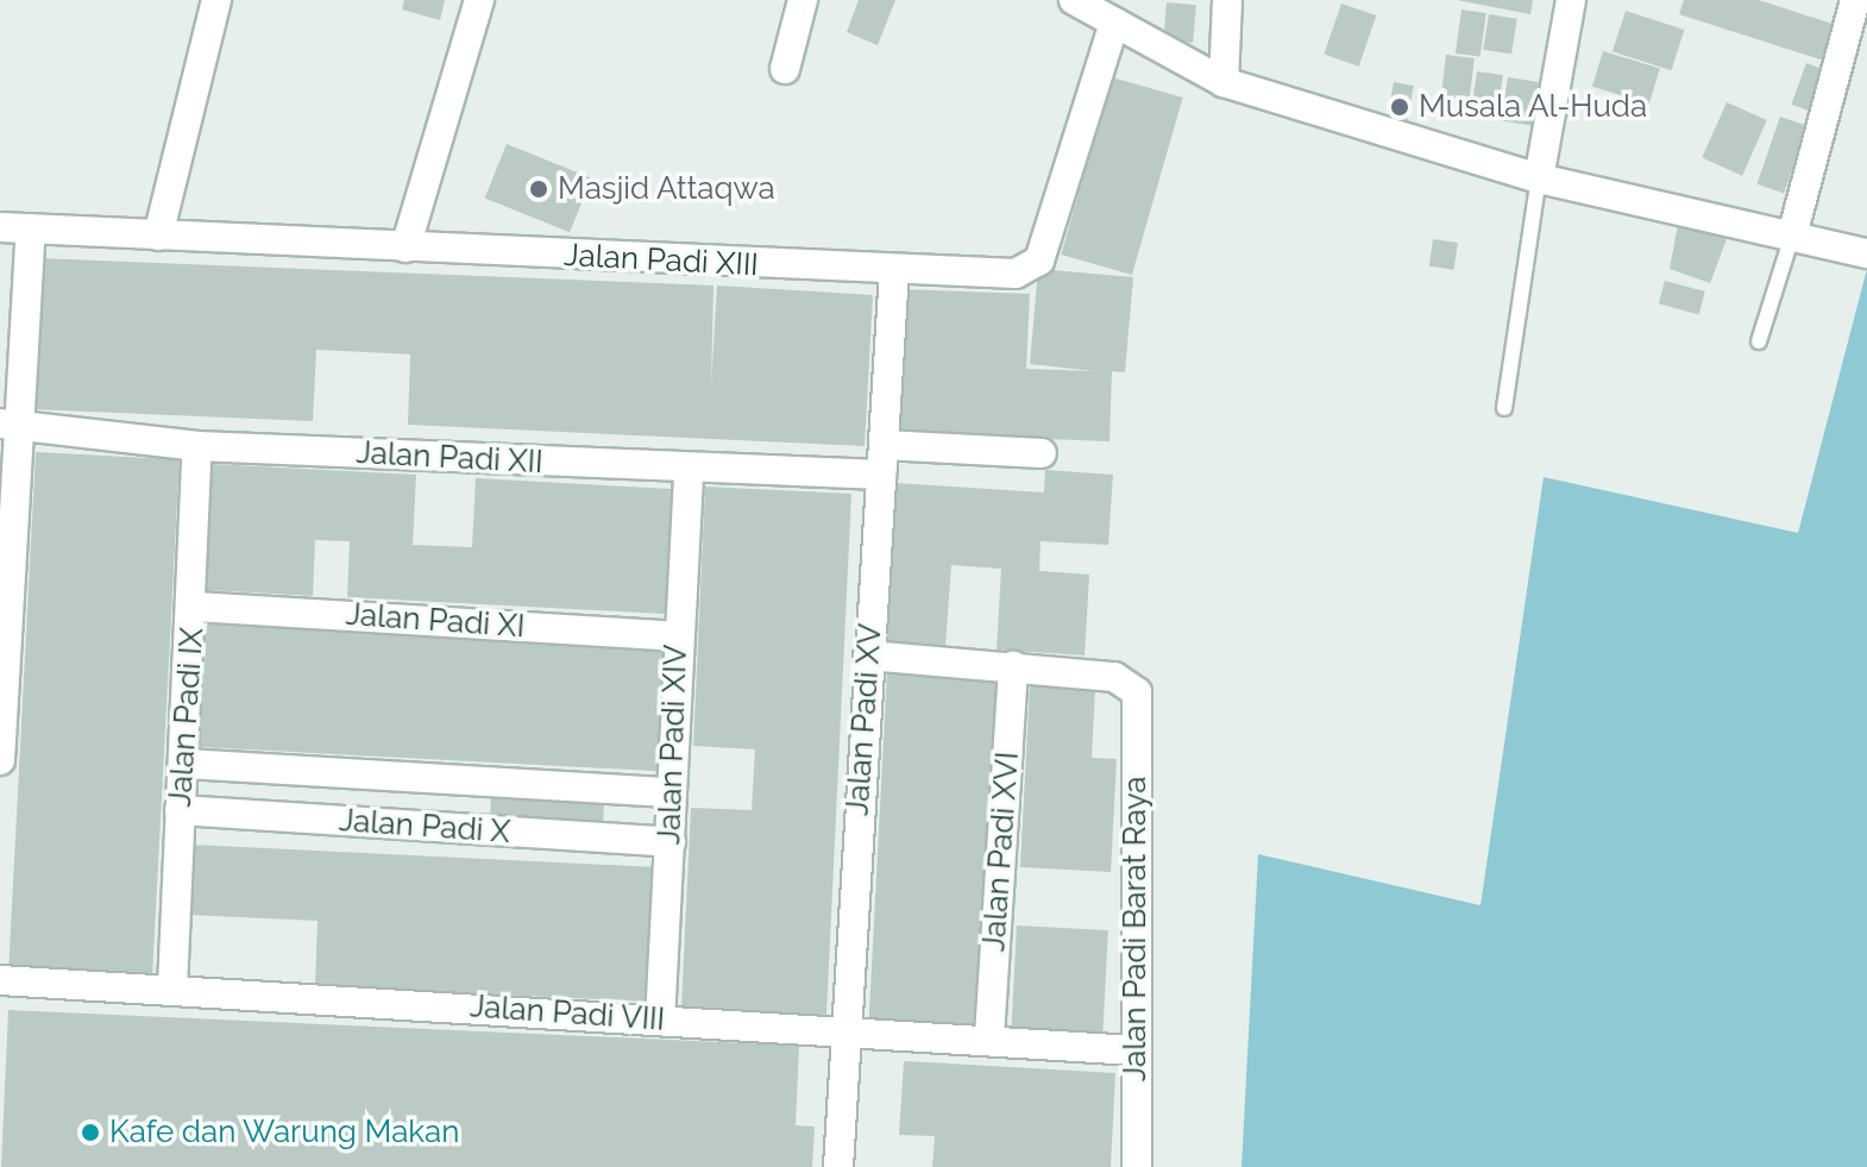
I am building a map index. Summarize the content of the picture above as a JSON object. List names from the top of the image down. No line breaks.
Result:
{"streets":{"street":["Jalan Padi XIII","Jalan Padi XII","Jalan Padi XI","Jalan Padi IX","Jalan Padi XV","Jalan Padi XIV","Jalan Padi X","Jalan Padi XVI","Jalan Padi Barat Raya","Jalan Padi VIII"]},"crossings":[["Jalan Padi XIII","Jalan Padi XV"],["Jalan Padi XII","Jalan Padi IX"],["Jalan Padi XII","Jalan Padi XV"],["Jalan Padi XII","Jalan Padi XIV"],["Jalan Padi XI","Jalan Padi IX"],["Jalan Padi XI","Jalan Padi XIV"],["Jalan Padi IX","Jalan Padi X"],["Jalan Padi IX","Jalan Padi VIII"],["Jalan Padi XV","Jalan Padi VIII"],["Jalan Padi XIV","Jalan Padi X"],["Jalan Padi XIV","Jalan Padi VIII"],["Jalan Padi XVI","Jalan Padi Barat Raya"],["Jalan Padi XVI","Jalan Padi VIII"],["Jalan Padi Barat Raya","Jalan Padi VIII"]],"places":["Musala Al-Huda","Masjid Attaqwa","Kafe dan Warung Makan"]}
